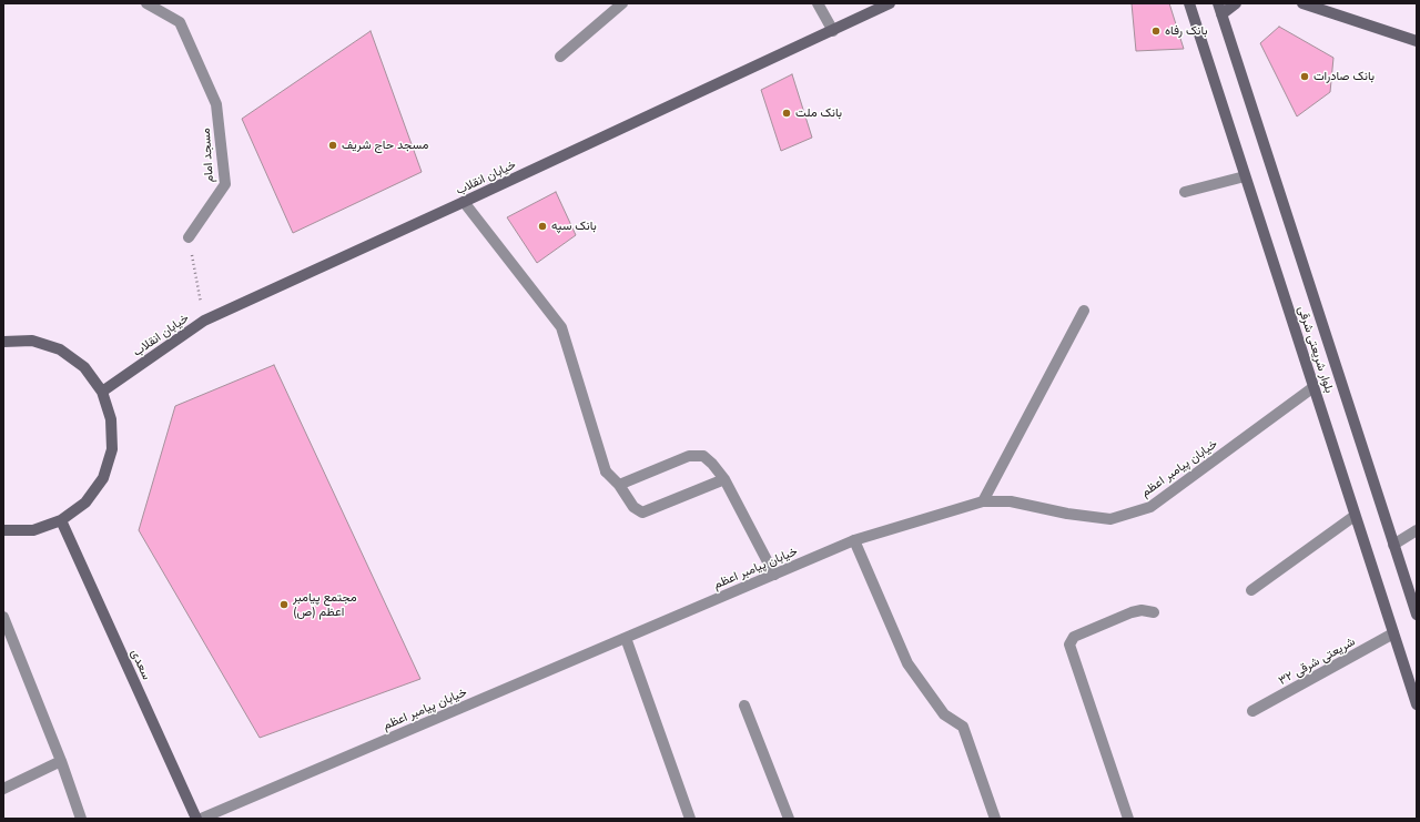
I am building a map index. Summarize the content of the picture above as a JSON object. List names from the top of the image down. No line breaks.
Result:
{"streets":{"main road":["خیابان انقلاب","بلوار شریعتی شرقی","سعدی"],"street":["مسجد امام","خیابان پیامبر اعظم","شریعتی شرقی ۳۲"]},"crossings":[["بلوار شریعتی شرقی","خیابان پیامبر اعظم"],["بلوار شریعتی شرقی","شریعتی شرقی ۳۲"]],"places":["بانک رفاه","بانک صادرات","بانک ملت","مسجد حاج شریف","بانک سپه","مجتمع پیامبر اعظم (ص)"]}
